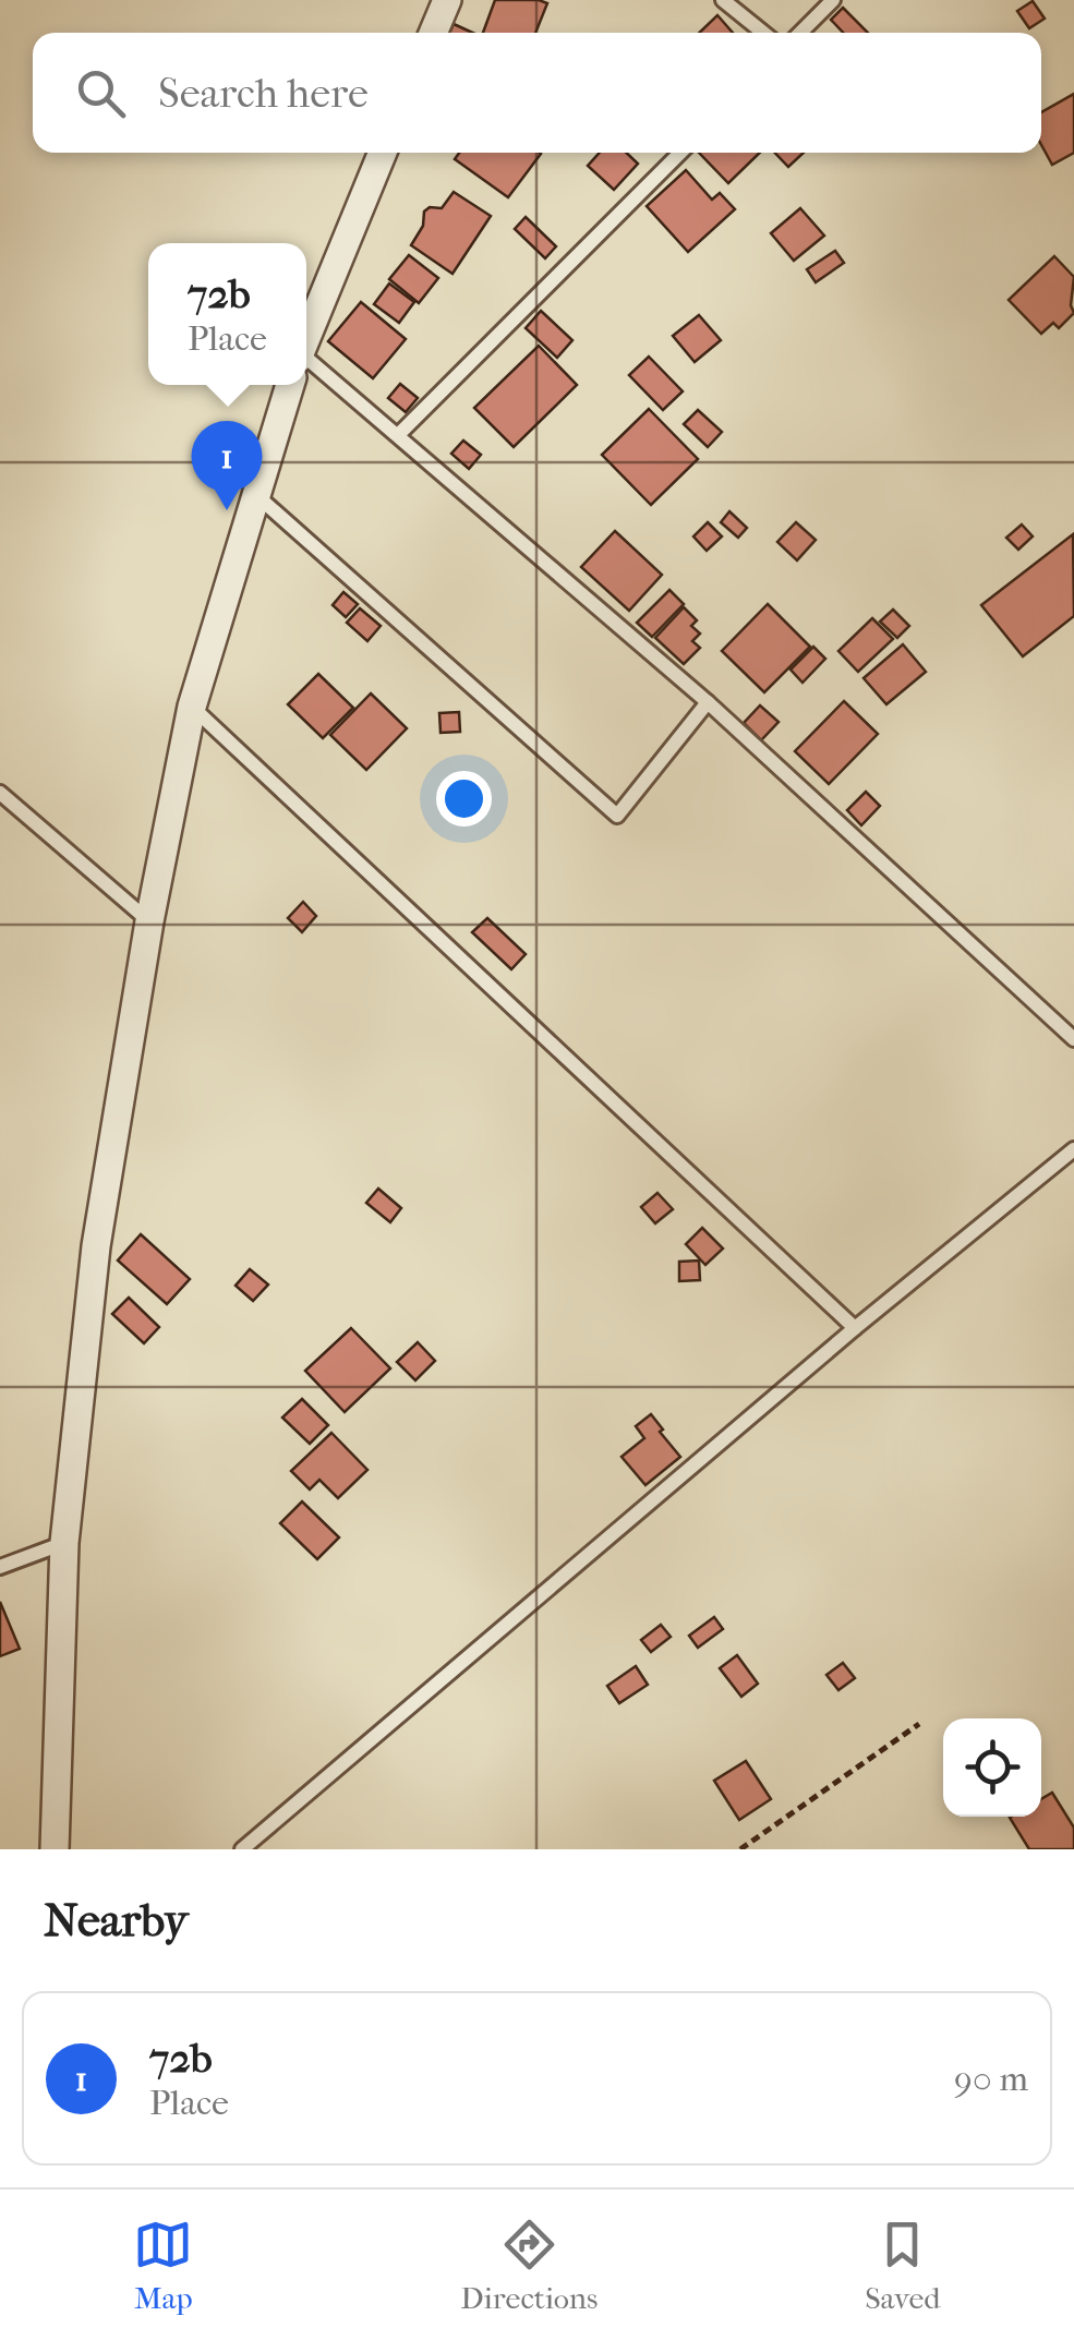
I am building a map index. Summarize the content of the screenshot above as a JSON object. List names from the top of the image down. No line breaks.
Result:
{"page":{"search":"Search here","popup":["72b","Place"],"pins":"1","heading":"Nearby","list":[{"mark":"1","name":"72b","note":"Place","value":"90 m"}],"nav":["Map","Directions","Saved"]}}
